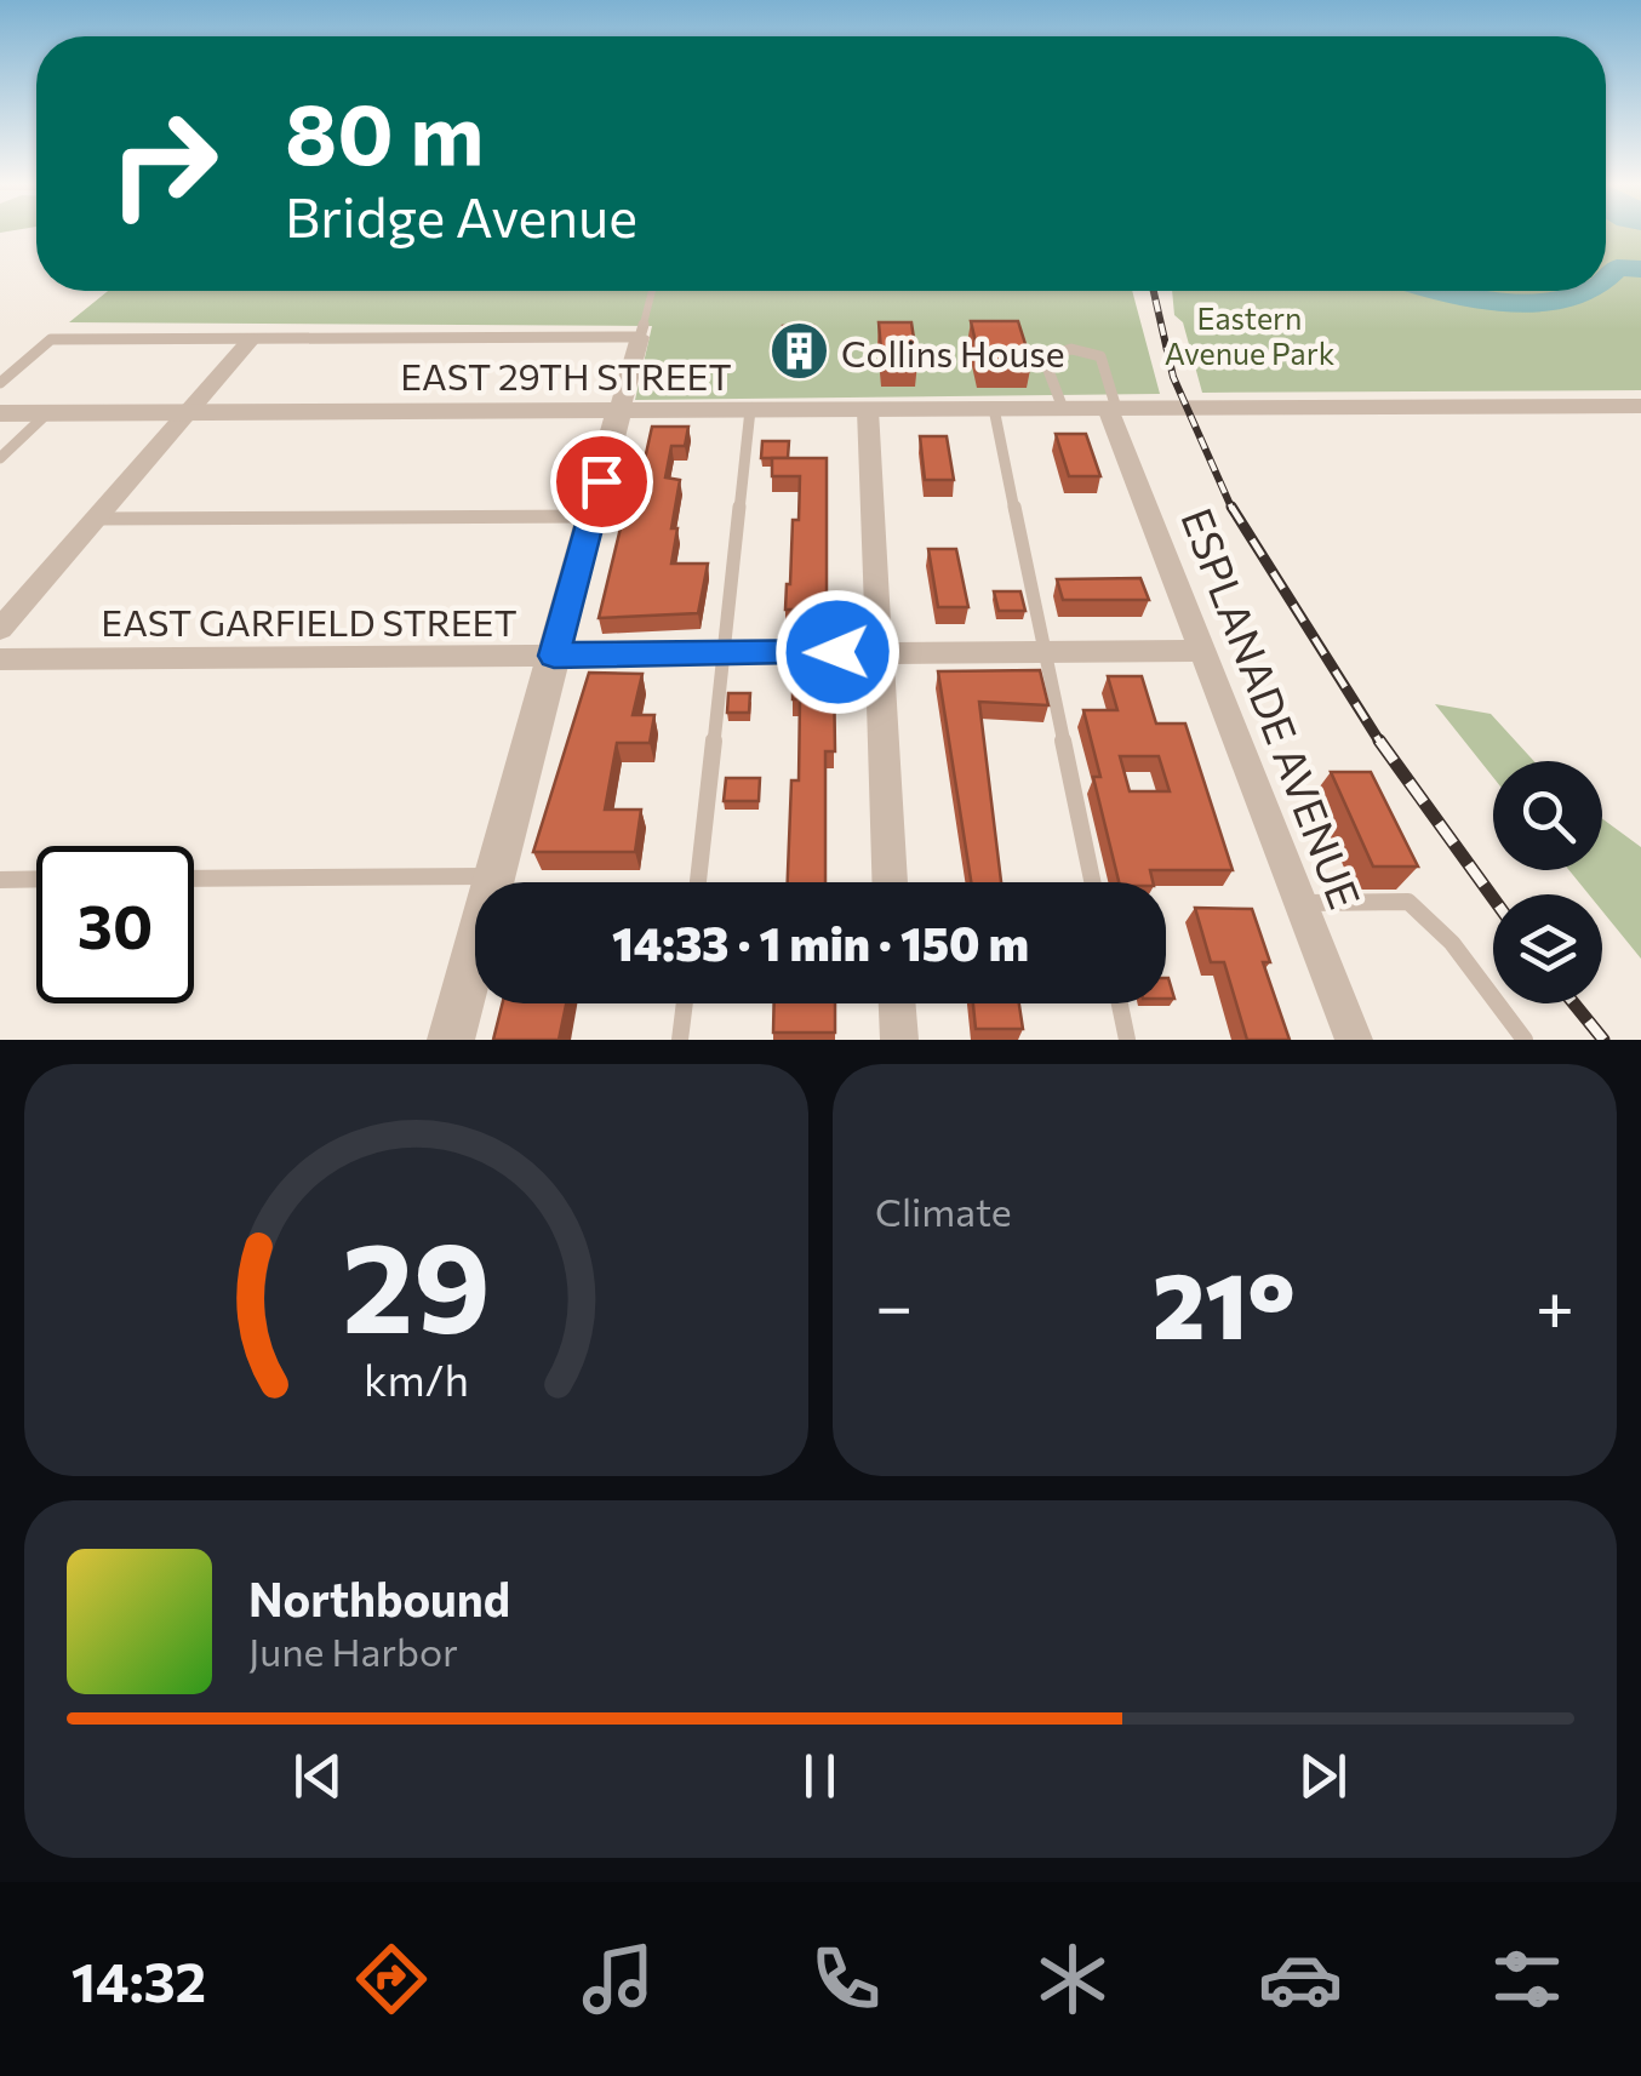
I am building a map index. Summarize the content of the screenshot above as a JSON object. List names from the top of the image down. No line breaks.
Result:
{"streets":{"street":["EAST 29TH STREET","EAST GARFIELD STREET","ESPLANADE AVENUE"]},"crossings":[["EAST 29TH STREET","ESPLANADE AVENUE"],["EAST GARFIELD STREET","ESPLANADE AVENUE"]],"parks":["Eastern Avenue Park"],"places":{"building":["Collins House"]},"page":{"turn":["80 m","Bridge Avenue"],"limit":"30","trip":"14:33 · 1 min · 150 m","tile":"Climate","heat":["−","21°","+"],"song":["Northbound","June Harbor"],"tabs":"14:32","gauge":["29","km/h"]}}
